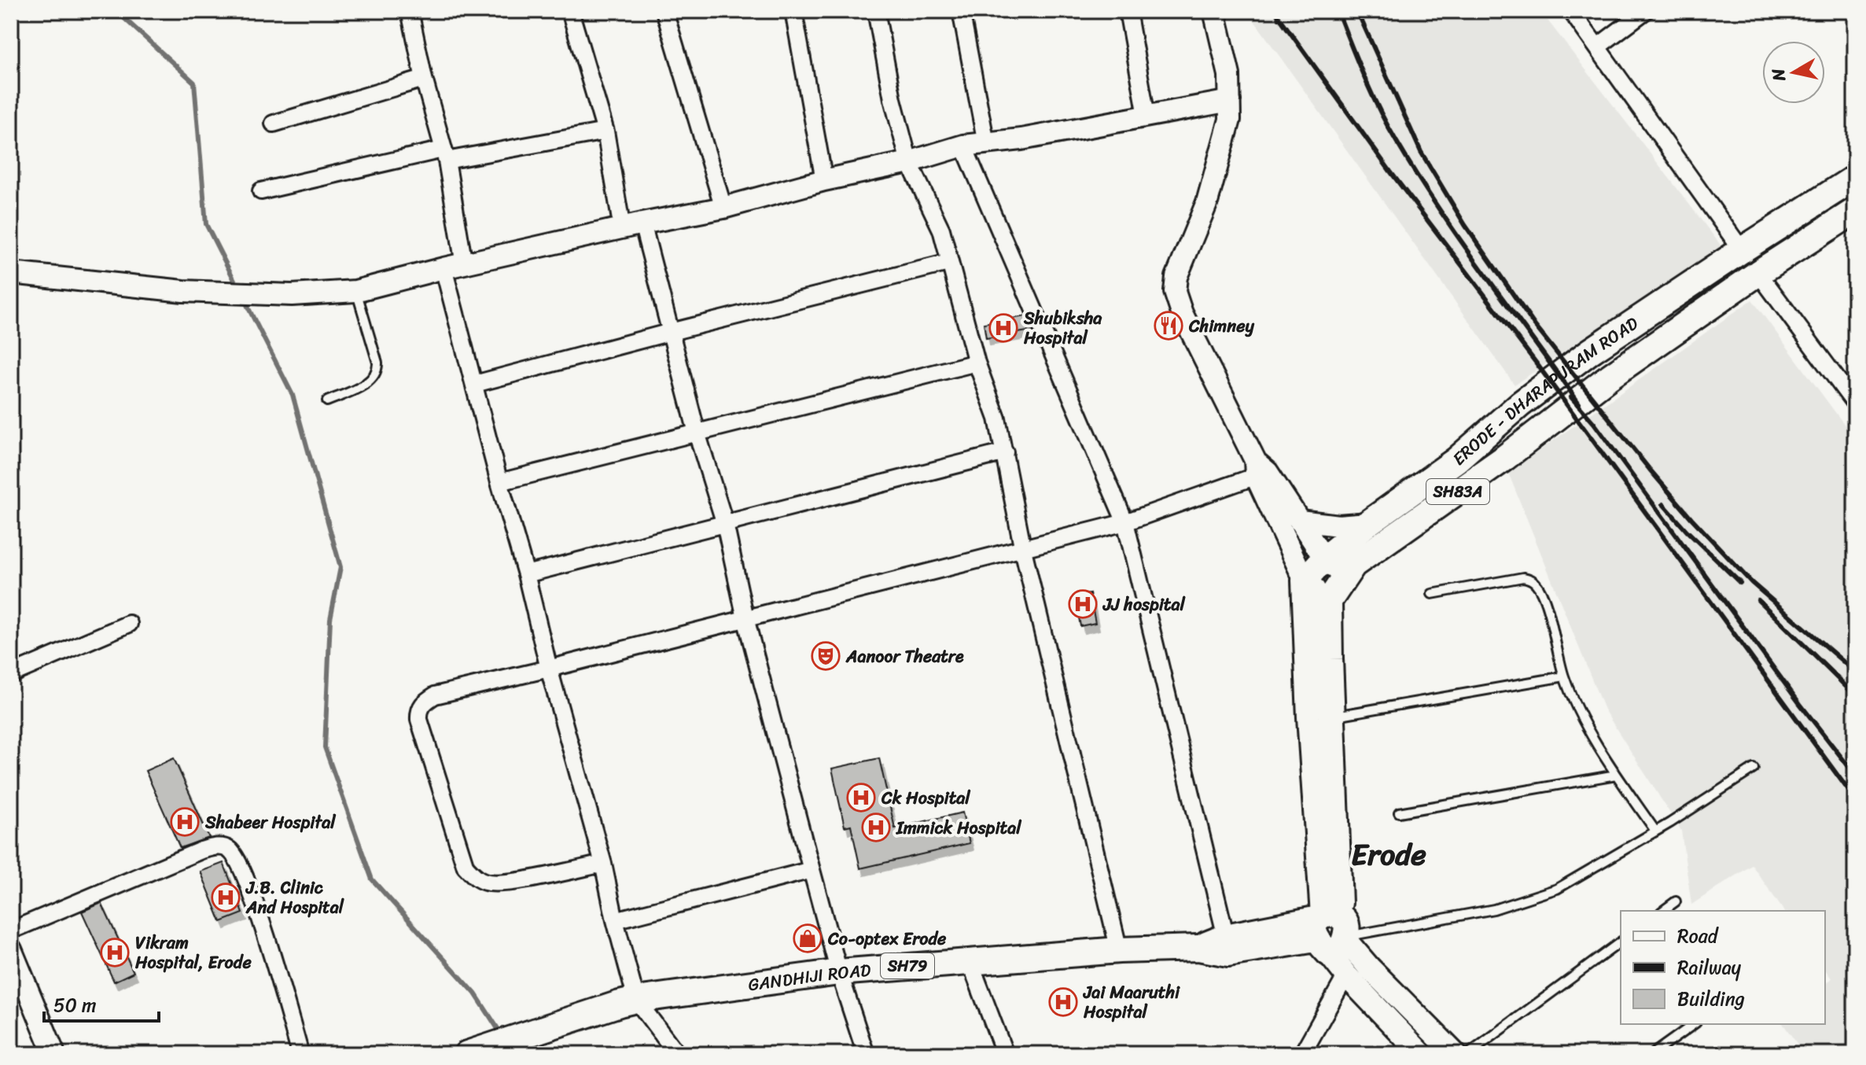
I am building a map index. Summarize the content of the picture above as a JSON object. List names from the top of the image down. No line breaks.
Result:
{"streets":{"main road":["ERODE - DHARAPURAM ROAD","SH83A","SH79","GANDHIJI ROAD"]},"districts":["Erode"],"places":{"restaurant":["Chimney"],"hospital":["Shubiksha Hospital","JJ hospital","Ck Hospital","Shabeer Hospital","Immick Hospital","J.B. Clinic And Hospital","Vikram Hospital, Erode","Jai Maaruthi Hospital"],"theatre":["Aanoor Theatre"],"shop":["Co-optex Erode"]},"legend":["Road","Railway","Building"],"scale_bar":"50 m","north":"left"}
